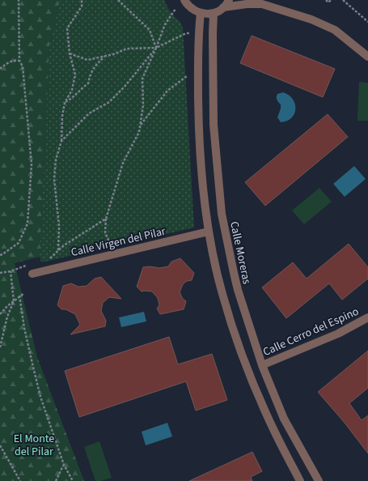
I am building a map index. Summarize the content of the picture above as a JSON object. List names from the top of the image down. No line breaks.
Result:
{"streets":{"street":["Calle Virgen del Pilar","Calle Moreras","Calle Cerro del Espino"]},"crossings":[["Calle Moreras","Calle Cerro del Espino"]],"parks":["El Monte del Pilar"]}
